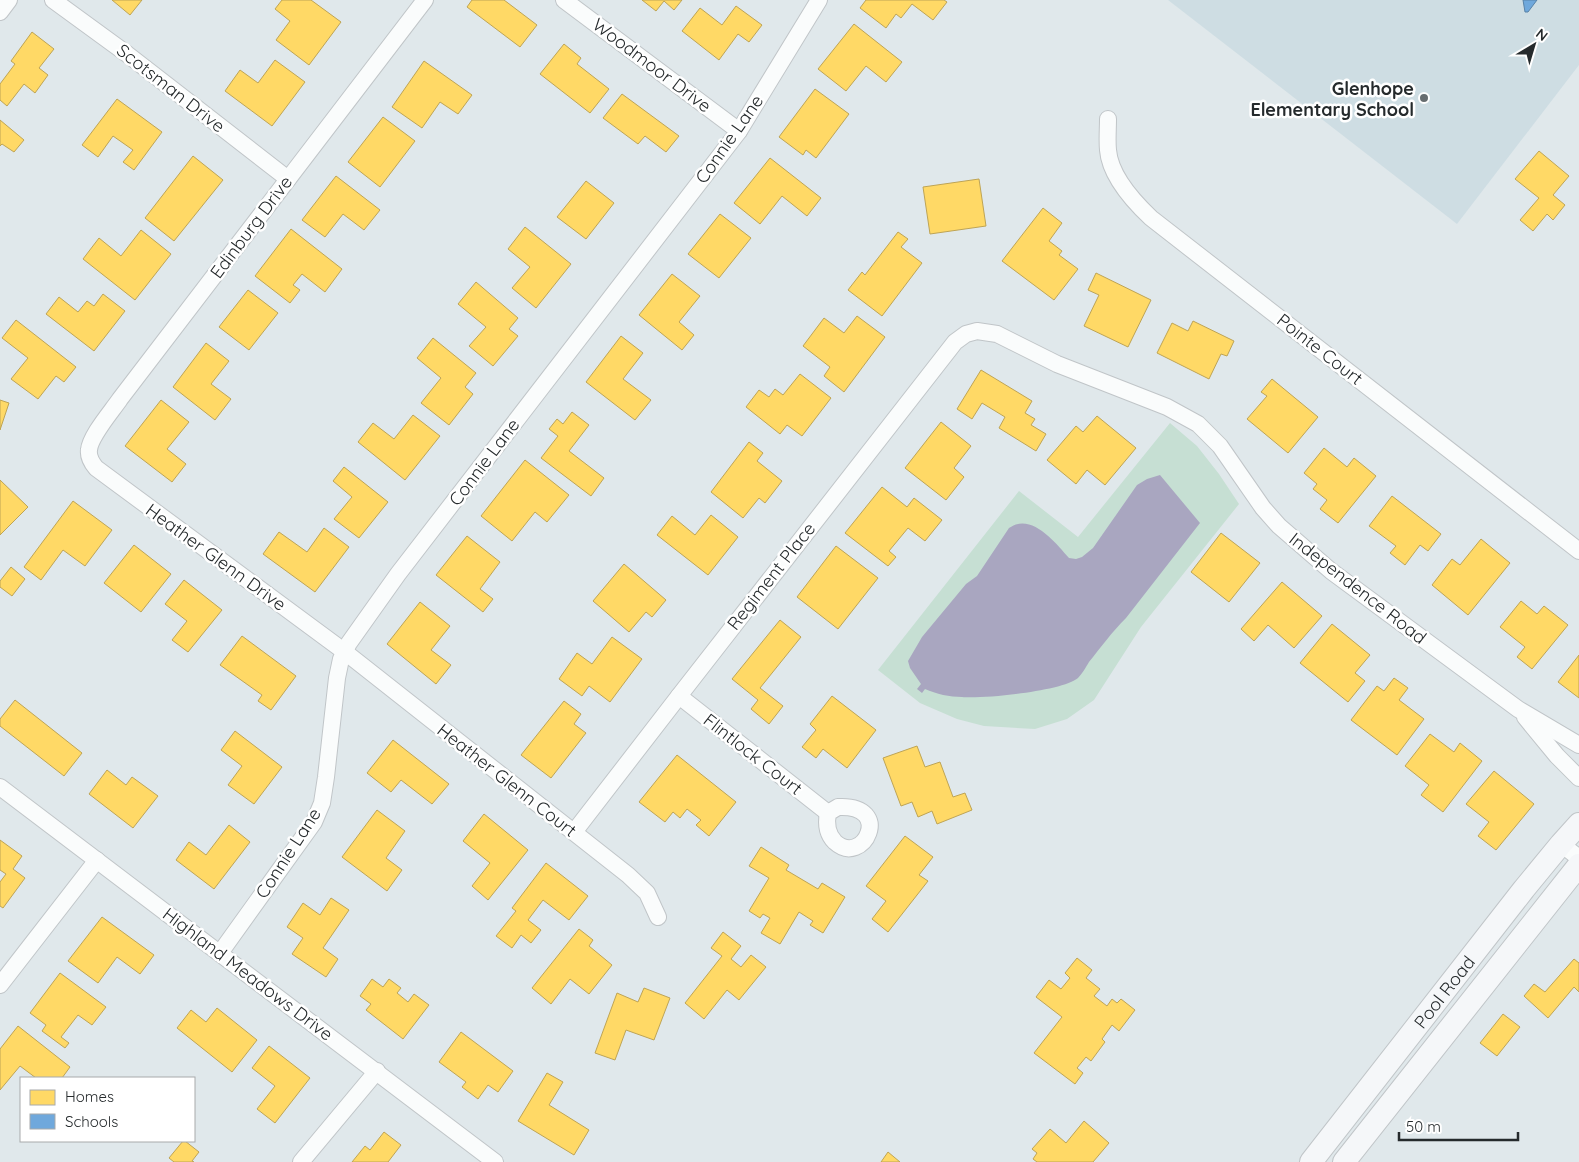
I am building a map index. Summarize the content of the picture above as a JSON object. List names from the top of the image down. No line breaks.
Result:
{"streets":{"main road":["Pool Road"],"street":["Woodmoor Drive","Scotsman Drive","Connie Lane","Edinburg Drive","Pointe Court","Heather Glenn Drive","Regiment Place","Independence Road","Flintlock Court","Heather Glenn Court","Highland Meadows Drive"]},"crossings":[["Woodmoor Drive","Connie Lane"],["Scotsman Drive","Edinburg Drive"],["Connie Lane","Heather Glenn Drive"],["Connie Lane","Heather Glenn Court"],["Connie Lane","Highland Meadows Drive"],["Edinburg Drive","Heather Glenn Drive"],["Heather Glenn Drive","Heather Glenn Court"],["Regiment Place","Independence Road"],["Regiment Place","Flintlock Court"],["Regiment Place","Heather Glenn Court"]],"places":["Glenhope Elementary School"],"legend":["Homes","Schools"],"scale_bar":"50 m","north":"top right"}
